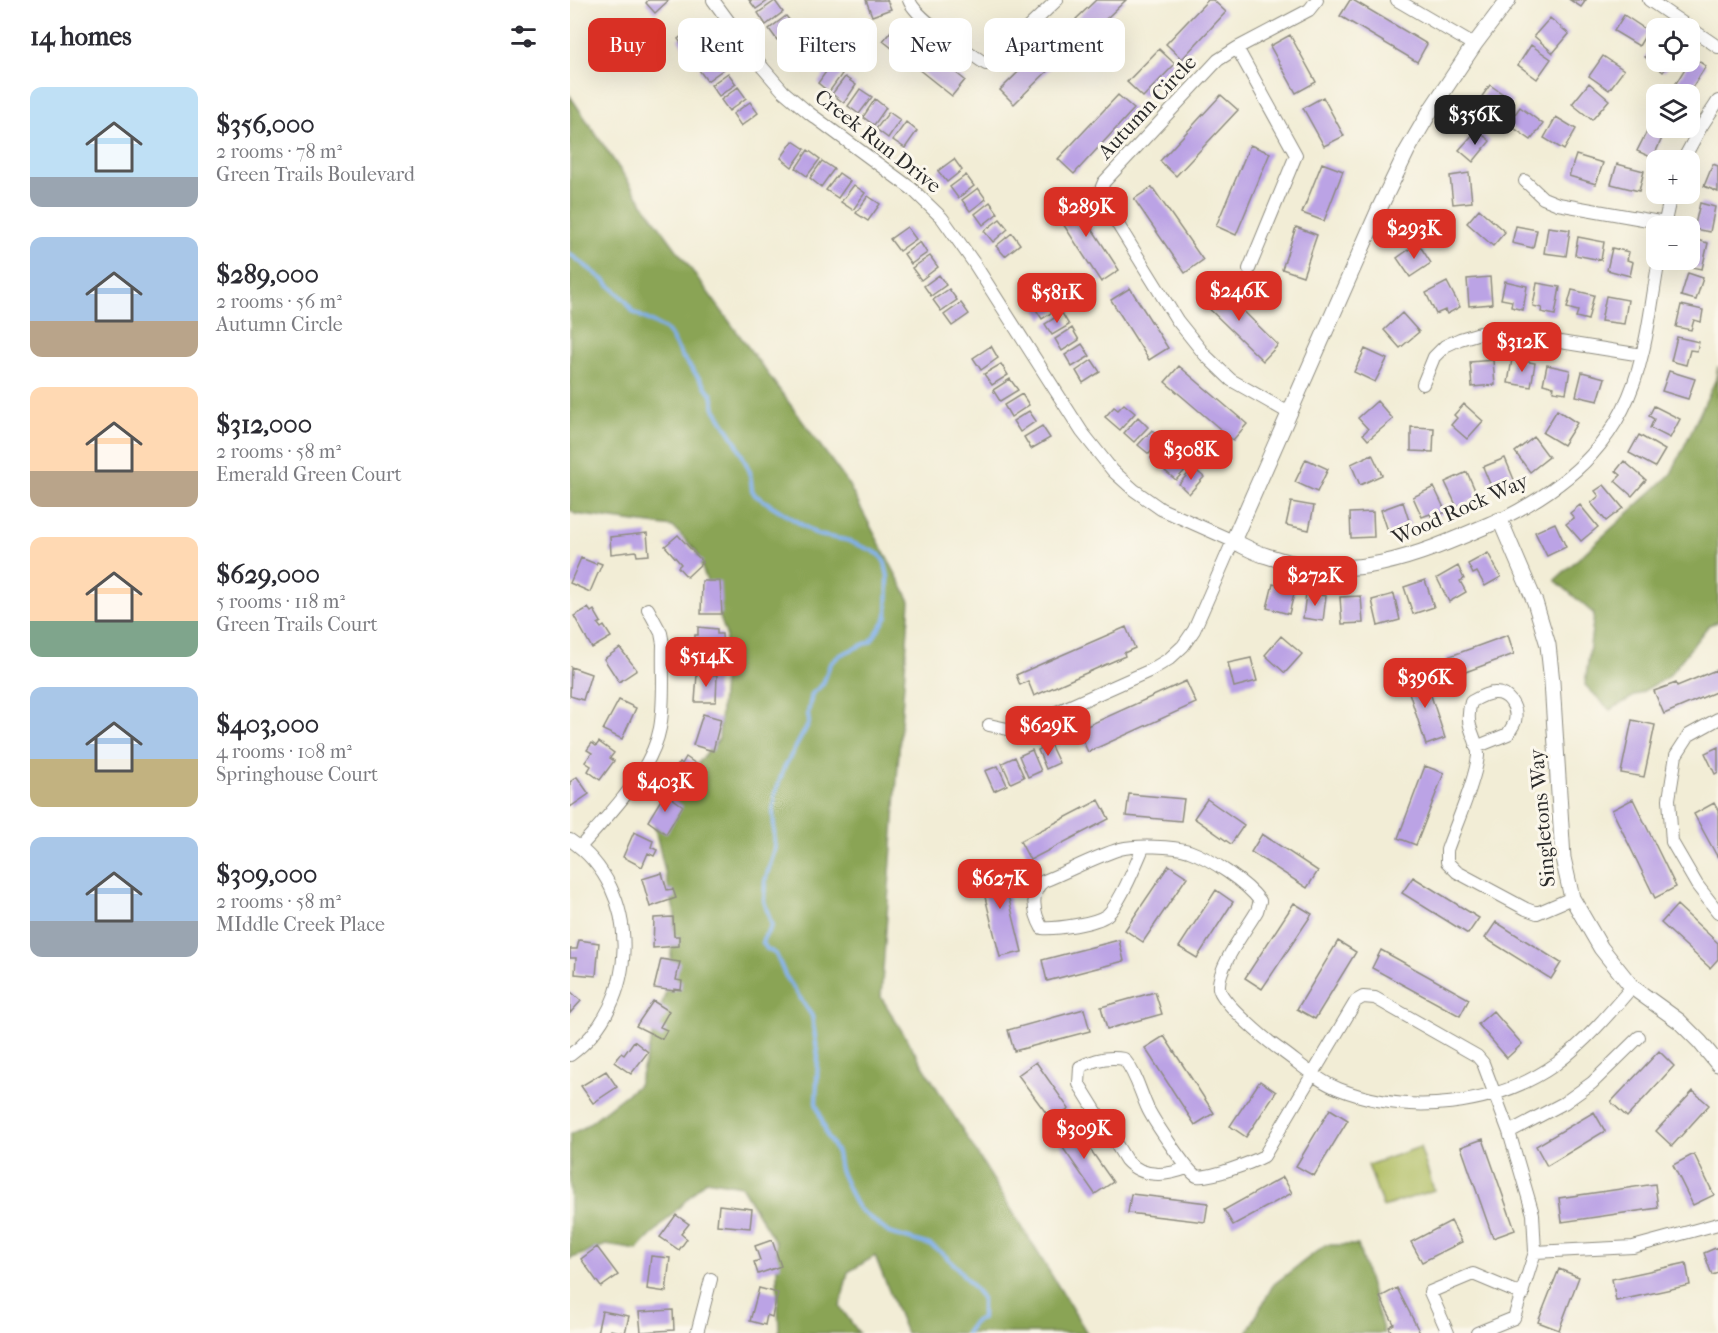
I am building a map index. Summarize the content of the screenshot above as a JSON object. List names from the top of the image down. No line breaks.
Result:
{"streets":{"street":["Autumn Circle","Creek Run Drive","Wood Rock Way","Singletons Way"]},"crossings":[["Creek Run Drive","Wood Rock Way"],["Wood Rock Way","Singletons Way"]],"page":{"heading":"14 homes","map_buttons":["+","−"],"chip":["Buy","Rent","Filters","New","Apartment"],"list":[{"name":"$356,000","note":"2 rooms · 78 m² · Green Trails Boulevard"},{"name":"$289,000","note":"2 rooms · 56 m² · Autumn Circle"},{"name":"$312,000","note":"2 rooms · 58 m² · Emerald Green Court"},{"name":"$629,000","note":"5 rooms · 118 m² · Green Trails Court"},{"name":"$403,000","note":"4 rooms · 108 m² · Springhouse Court"},{"name":"$309,000","note":"2 rooms · 58 m² · MIddle Creek Place"}],"price":["$356K","$289K","$293K","$246K","$581K","$312K","$308K","$272K","$514K","$396K","$629K","$403K","$627K","$309K"]}}
